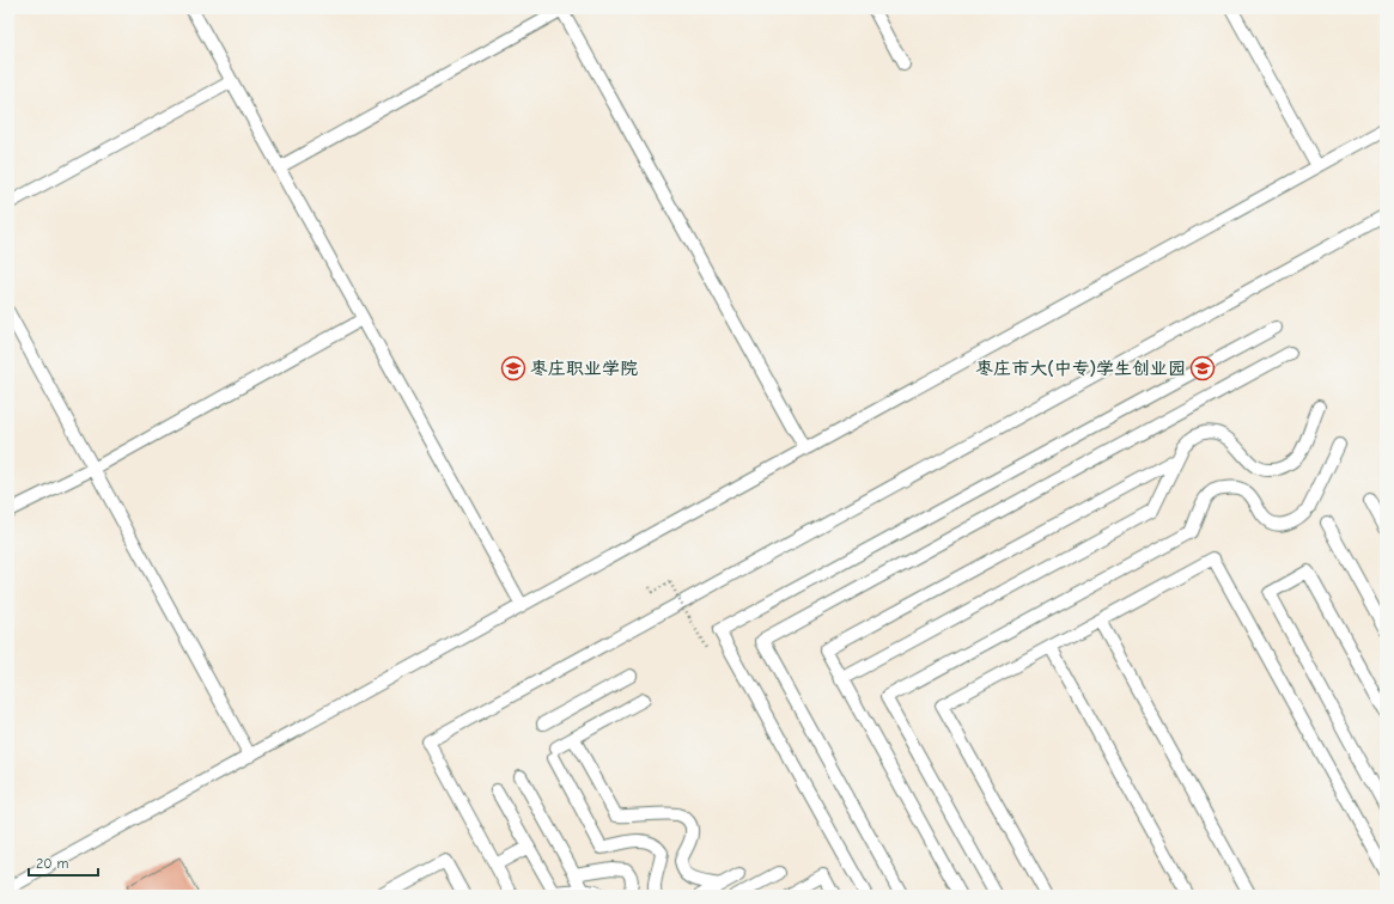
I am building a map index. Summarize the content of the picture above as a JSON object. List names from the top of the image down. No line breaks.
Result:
{"places":{"school or university":["枣庄职业学院","枣庄市大(中专)学生创业园"]},"scale_bar":"20 m"}
